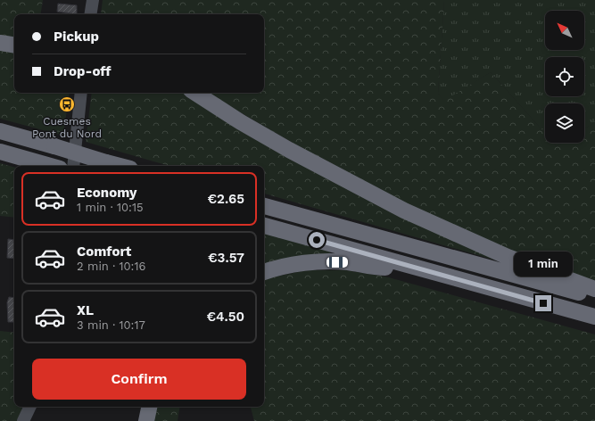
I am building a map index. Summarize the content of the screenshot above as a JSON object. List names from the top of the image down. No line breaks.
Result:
{"places":{"bus stop":["Cuesmes Pont du Nord"]},"north":"top left","page":{"banner":["Pickup","Drop-off"],"list":[{"name":"Economy","note":"1 min · 10:15","value":"€2.65"},{"name":"Comfort","note":"2 min · 10:16","value":"€3.57"},{"name":"XL","note":"3 min · 10:17","value":"€4.50"}],"bubble":"1 min","buttons":"Confirm"}}
